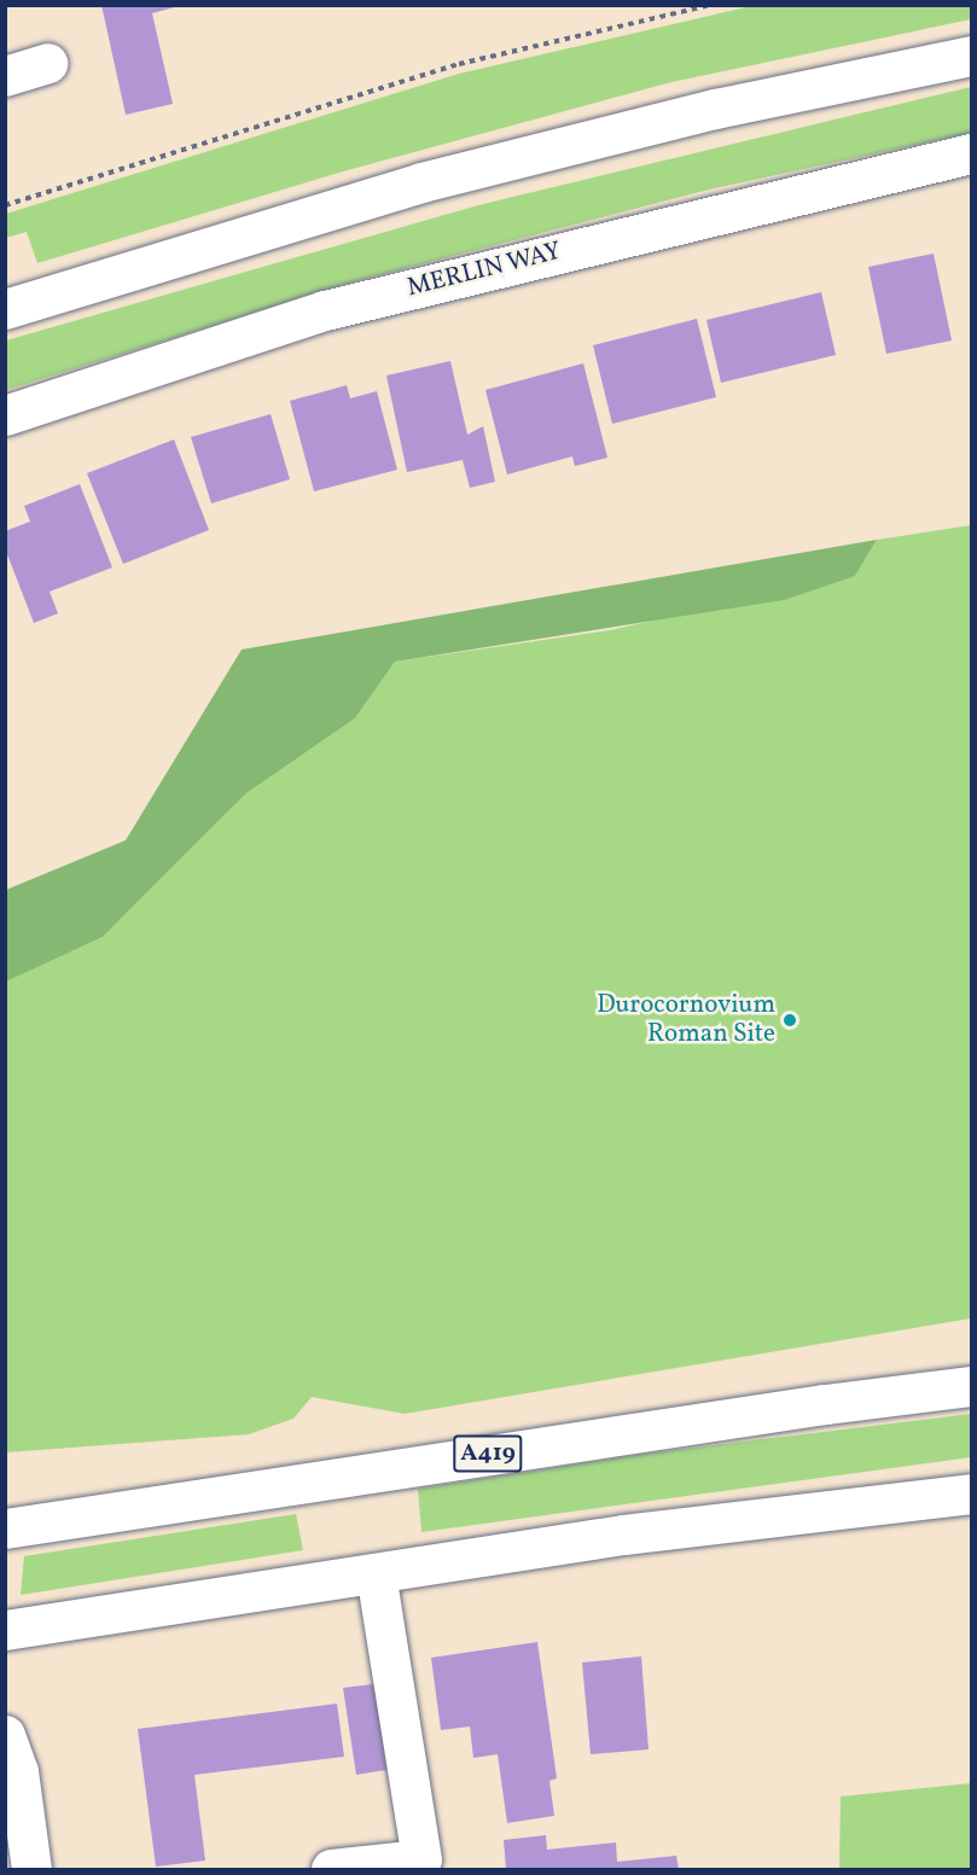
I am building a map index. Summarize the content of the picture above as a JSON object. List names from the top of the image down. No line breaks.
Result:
{"streets":{"main road":["MERLIN WAY","A419"]},"places":["Durocornovium Roman Site"]}
